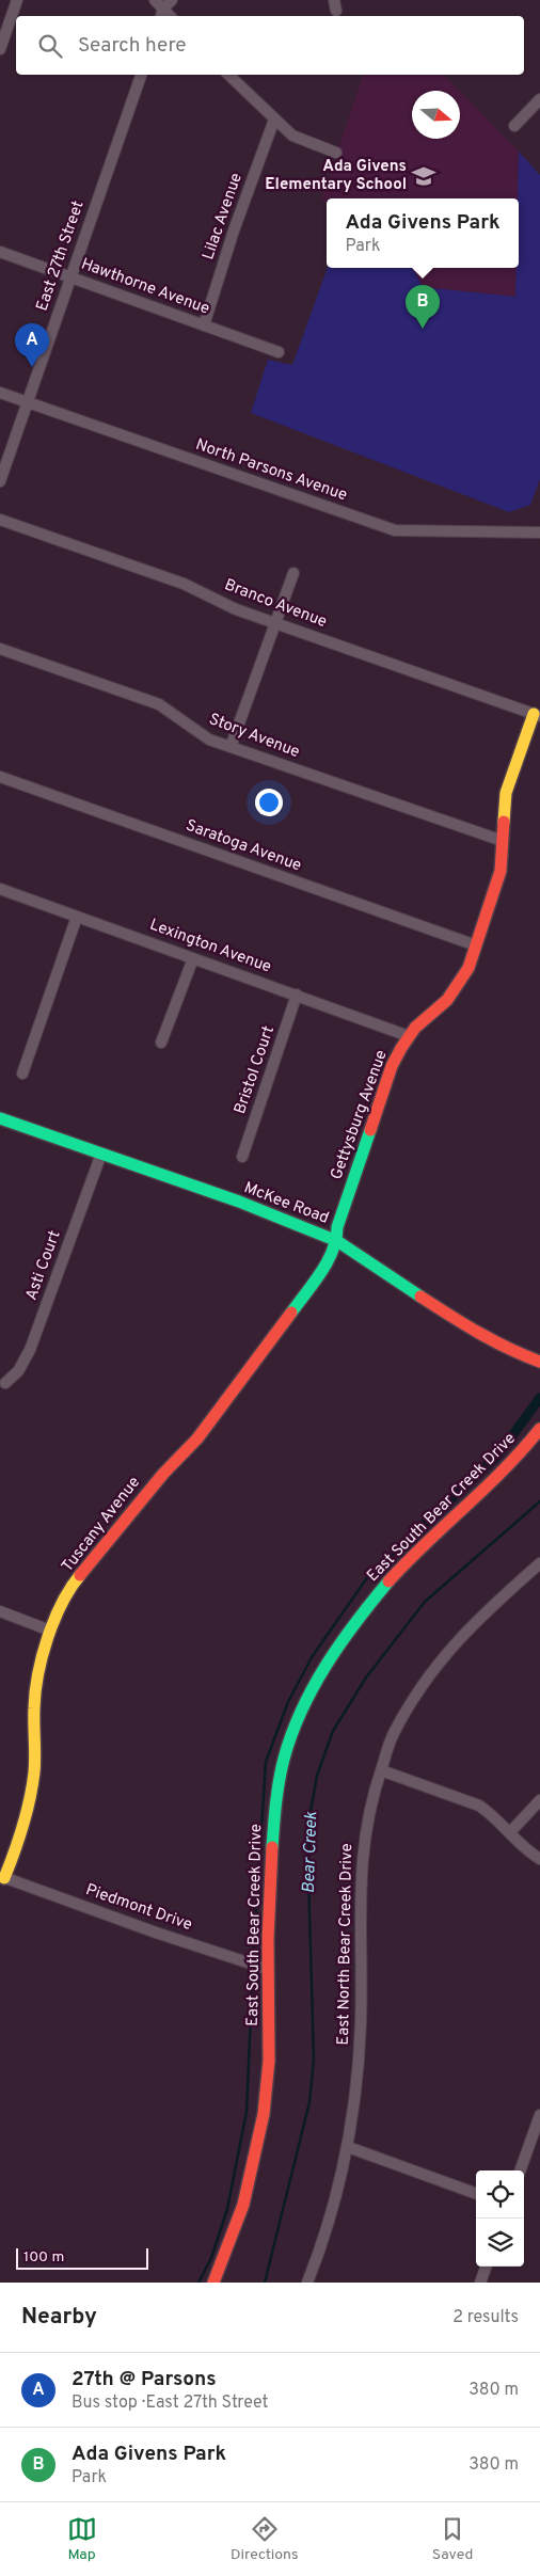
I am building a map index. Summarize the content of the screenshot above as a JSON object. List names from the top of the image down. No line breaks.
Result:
{"streets":{"street":["Lilac Avenue","East 27th Street","Hawthorne Avenue","North Parsons Avenue","Branco Avenue","Story Avenue","Saratoga Avenue","Lexington Avenue","Bristol Court","Gettysburg Avenue","McKee Road","Asti Court","East South Bear Creek Drive","Tuscany Avenue","Piedmont Drive","East North Bear Creek Drive"]},"crossings":[["Lilac Avenue","Hawthorne Avenue"],["East 27th Street","Hawthorne Avenue"],["East 27th Street","North Parsons Avenue"],["Branco Avenue","Gettysburg Avenue"],["Story Avenue","Gettysburg Avenue"],["Saratoga Avenue","Gettysburg Avenue"],["Lexington Avenue","Bristol Court"],["Lexington Avenue","Gettysburg Avenue"],["Gettysburg Avenue","McKee Road"],["Gettysburg Avenue","Tuscany Avenue"],["McKee Road","Asti Court"],["McKee Road","Tuscany Avenue"],["East South Bear Creek Drive","Piedmont Drive"],["Tuscany Avenue","Piedmont Drive"]],"water":["Bear Creek"],"places":{"school or university":["Ada Givens Elementary School"]},"scale_bar":"100 m","north":"right","page":{"search":"Search here","popup":["Ada Givens Park","Park"],"pins":["B","A"],"scale":"100 m","heading":["Nearby","2 results"],"list":[{"mark":"A","name":"27th @ Parsons","note":"Bus stop · East 27th Street","value":"380 m"},{"mark":"B","name":"Ada Givens Park","note":"Park","value":"380 m"}],"nav":["Map","Directions","Saved"]}}
